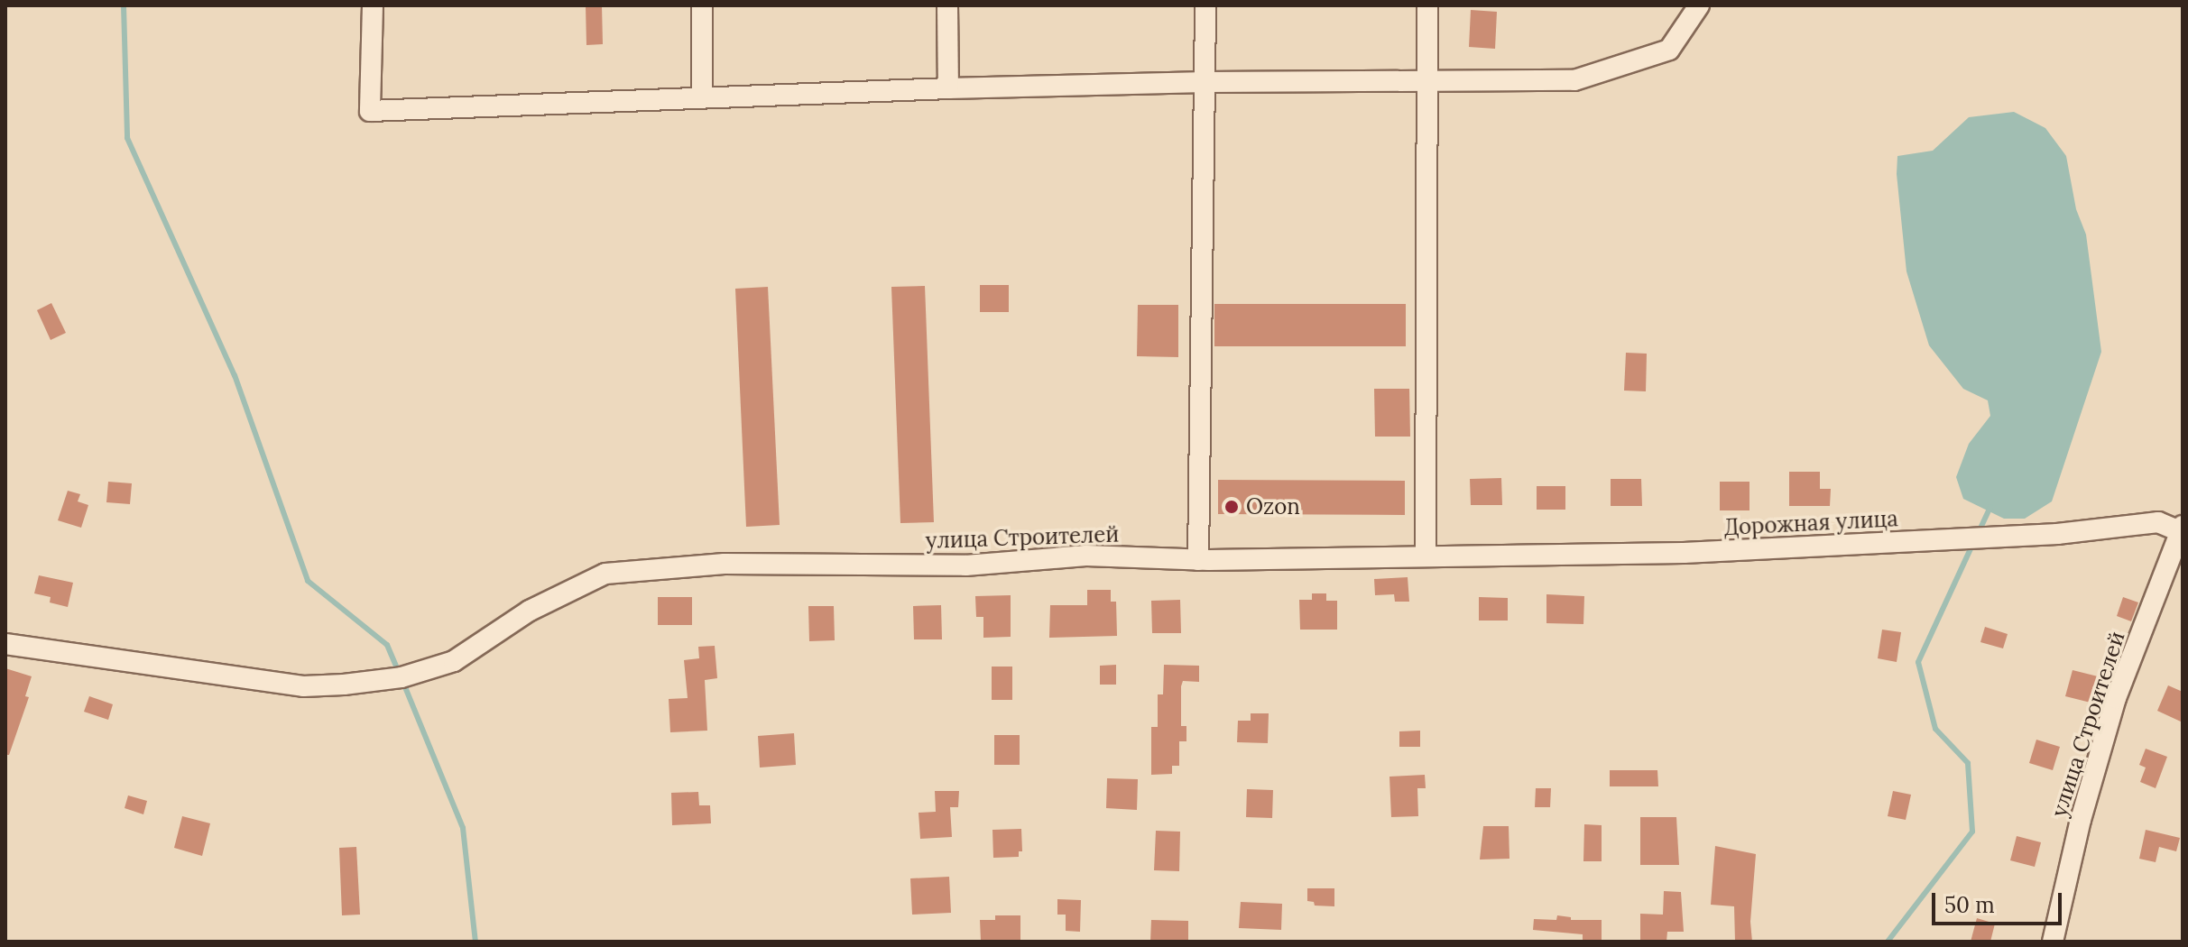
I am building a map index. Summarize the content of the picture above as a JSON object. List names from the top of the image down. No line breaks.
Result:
{"streets":{"street":["Дорожная улица","улица Строителей"]},"crossings":[["Дорожная улица","улица Строителей"]],"places":["Ozon"],"scale_bar":"50 m"}
